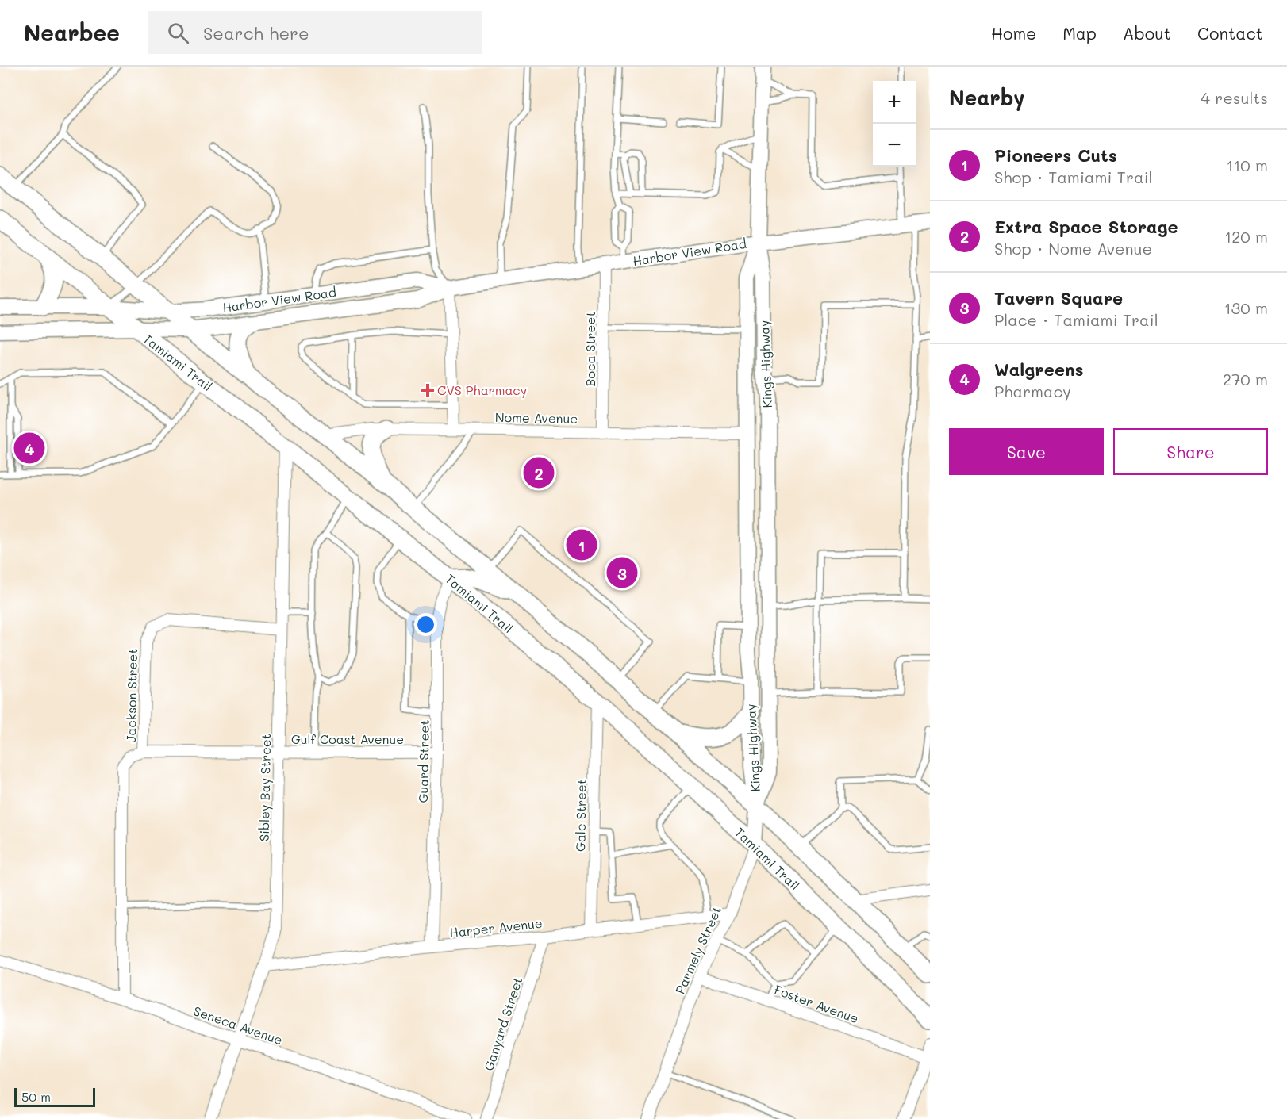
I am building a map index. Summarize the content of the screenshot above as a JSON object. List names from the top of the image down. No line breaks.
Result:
{"streets":{"main road":["Harbor View Road","Tamiami Trail","Kings Highway"],"street":["Boca Street","Nome Avenue","Jackson Street","Gulf Coast Avenue","Guard Street","Sibley Bay Street","Gale Street","Harper Avenue","Parmely Street","Foster Avenue","Ganyard Street","Seneca Avenue"]},"crossings":[["Harbor View Road","Boca Street"],["Harbor View Road","Tamiami Trail"],["Harbor View Road","Kings Highway"],["Boca Street","Nome Avenue"],["Tamiami Trail","Guard Street"],["Tamiami Trail","Sibley Bay Street"],["Tamiami Trail","Gale Street"],["Tamiami Trail","Parmely Street"],["Kings Highway","Nome Avenue"],["Jackson Street","Gulf Coast Avenue"],["Jackson Street","Sibley Bay Street"],["Jackson Street","Seneca Avenue"],["Gulf Coast Avenue","Guard Street"],["Gulf Coast Avenue","Sibley Bay Street"],["Guard Street","Harper Avenue"],["Sibley Bay Street","Harper Avenue"],["Sibley Bay Street","Seneca Avenue"],["Gale Street","Harper Avenue"],["Harper Avenue","Parmely Street"],["Harper Avenue","Ganyard Street"],["Parmely Street","Foster Avenue"]],"places":{"health":["CVS Pharmacy"]},"scale_bar":"50 m","page":{"header":"Nearbee","search":"Search here","nav":["Home","Map","About","Contact"],"heading":["Nearby","4 results"],"map_buttons":["+","−"],"list":[{"mark":"1","name":"Pioneers Cuts","note":"Shop · Tamiami Trail","value":"110 m"},{"mark":"2","name":"Extra Space Storage","note":"Shop · Nome Avenue","value":"120 m"},{"mark":"3","name":"Tavern Square","note":"Place · Tamiami Trail","value":"130 m"},{"mark":"4","name":"Walgreens","note":"Pharmacy","value":"270 m"}],"buttons":["Save","Share"],"pins":["4","2","1","3"],"scale":"50 m"}}
